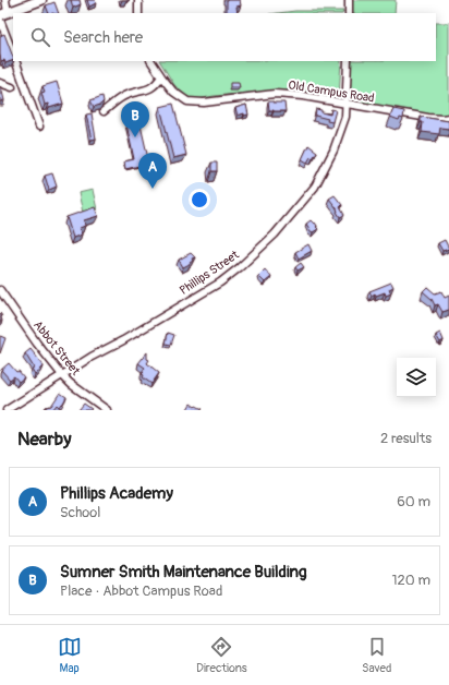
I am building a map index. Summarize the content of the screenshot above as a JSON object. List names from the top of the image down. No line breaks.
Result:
{"streets":{"street":["Old Campus Road","Phillips Street","Abbot Street"]},"crossings":[["Old Campus Road","Phillips Street"],["Phillips Street","Abbot Street"]],"page":{"search":"Search here","pins":["B","A"],"heading":["Nearby","2 results"],"list":[{"mark":"A","name":"Phillips Academy","note":"School","value":"60 m"},{"mark":"B","name":"Sumner Smith Maintenance Building","note":"Place · Abbot Campus Road","value":"120 m"}],"nav":["Map","Directions","Saved"]}}
